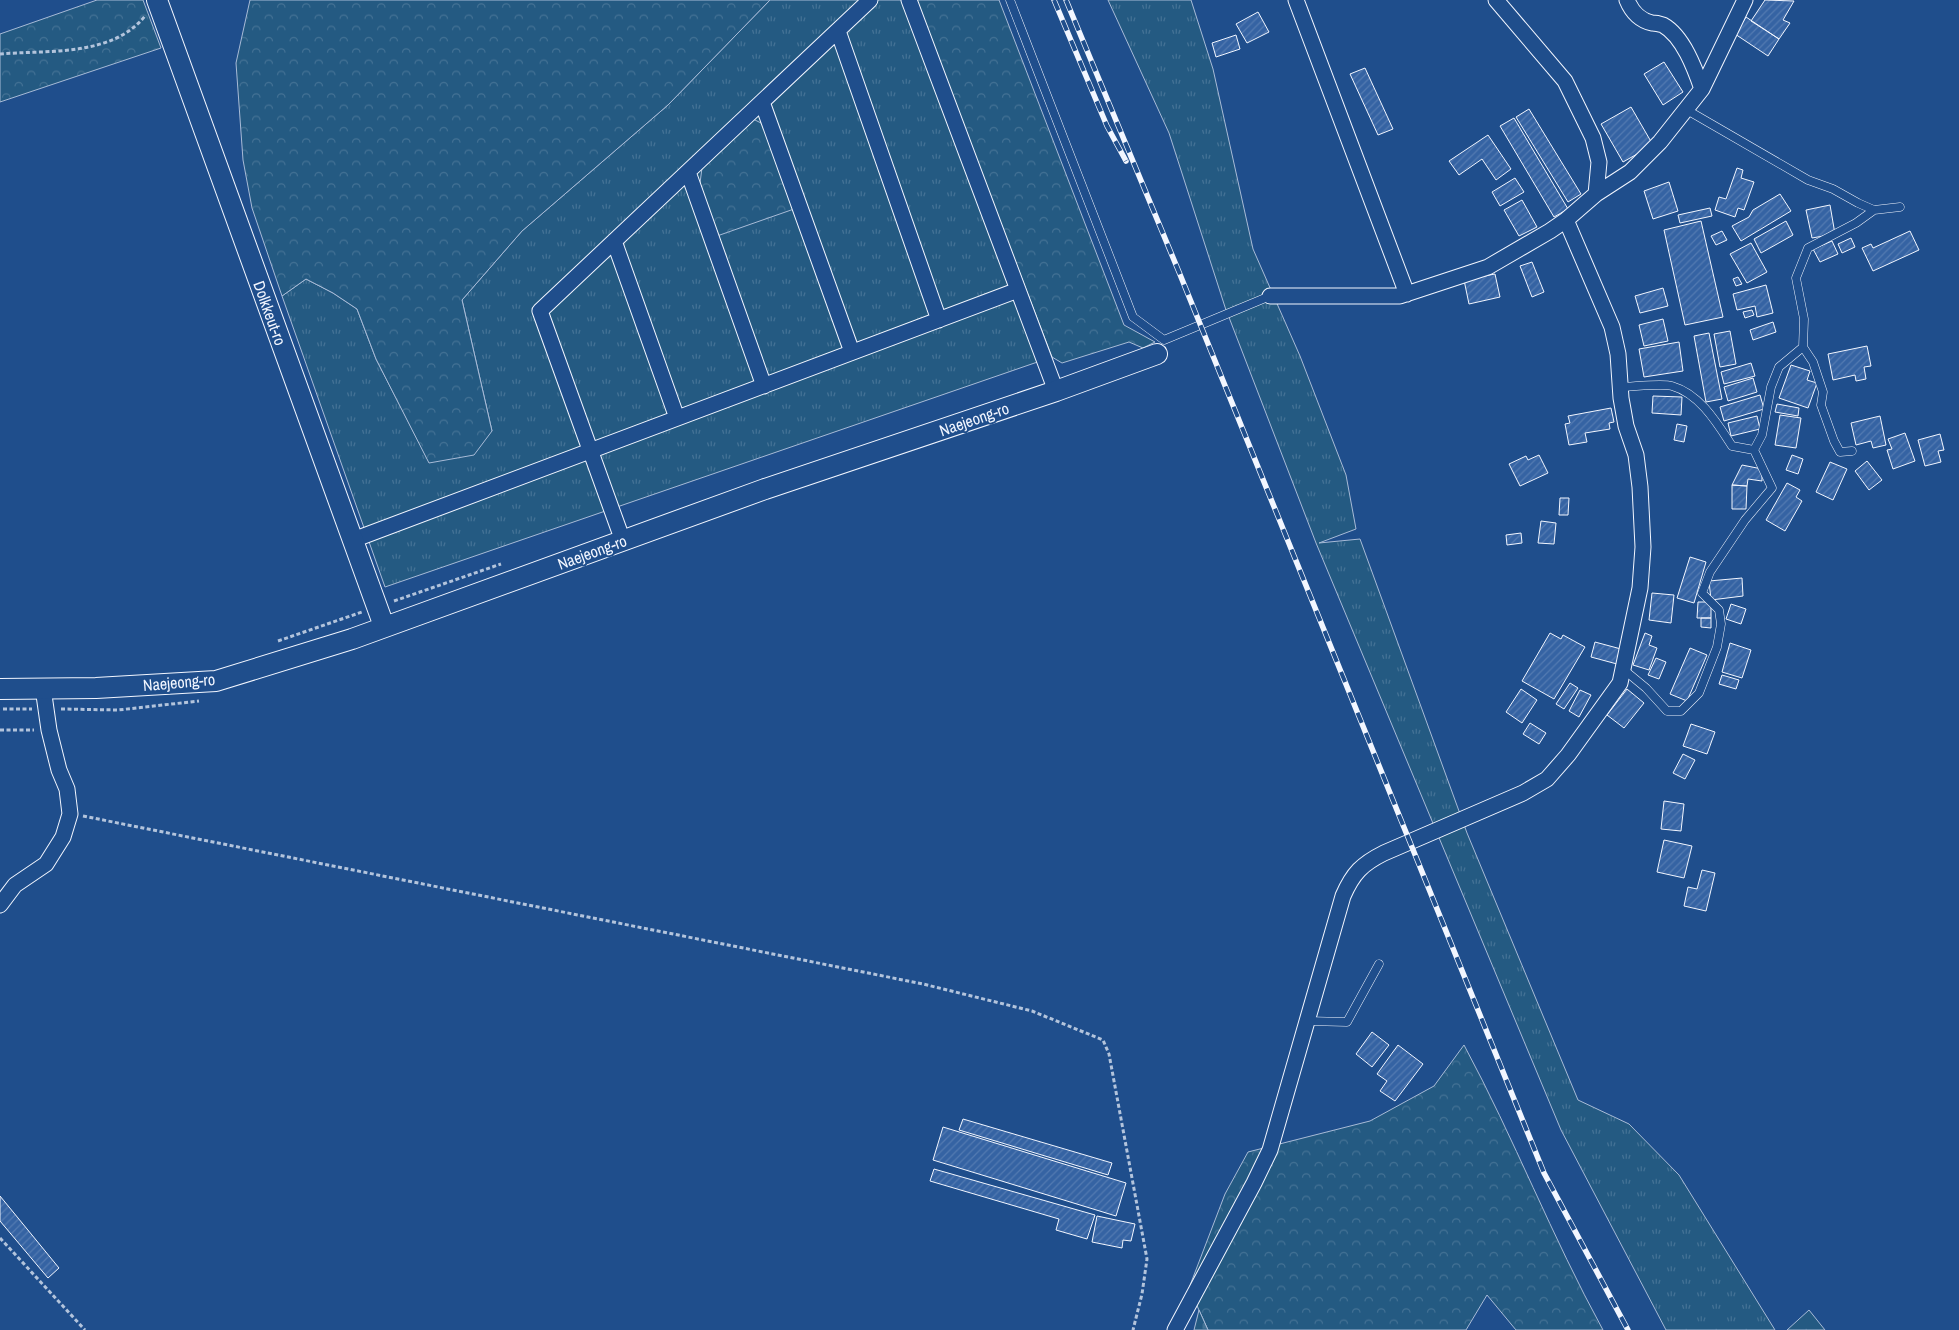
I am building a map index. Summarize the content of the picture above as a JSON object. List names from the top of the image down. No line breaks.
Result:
{"streets":{"street":["Dolkkeut-ro","Naejeong-ro"]},"crossings":[["Dolkkeut-ro","Naejeong-ro"]]}
